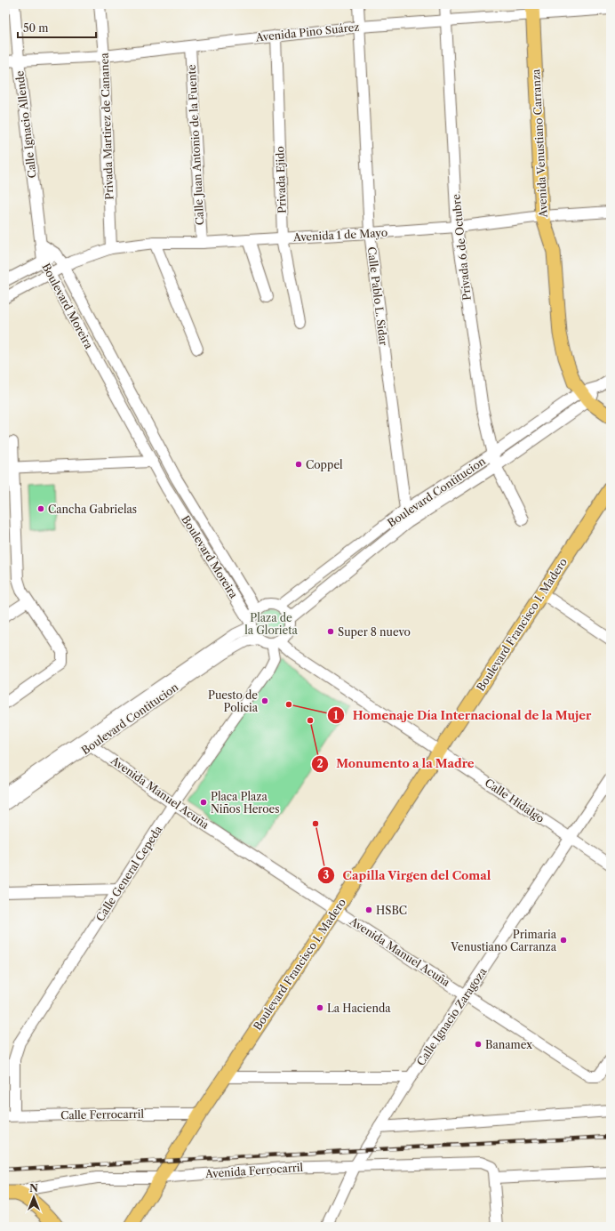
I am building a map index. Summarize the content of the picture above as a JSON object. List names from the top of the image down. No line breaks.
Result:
{"streets":{"main road":["Avenida Venustiano Carranza","Boulevard Francisco I. Madero","Avenida Ferrocarril"],"street":["Avenida Pino Suárez","Calle Ignacio Allende","Privada Martirez de Cananea","Calle Juan Antonio de la Fuente","Privada Ejido","Avenida 1 de Mayo","Privada 6 de Octubre","Calle Pablo L. Sidar","Boulevard Moreira","Boulevard Contitucion","Avenida Manuel Acuña","Calle Hidalgo","Calle General Cepeda","Calle Ignacio Zaragoza","Calle Ferrocarril"]},"crossings":[["Avenida Pino Suárez","Calle Ignacio Allende"],["Avenida Pino Suárez","Privada Martirez de Cananea"],["Avenida Pino Suárez","Avenida Venustiano Carranza"],["Avenida Pino Suárez","Calle Juan Antonio de la Fuente"],["Avenida Pino Suárez","Privada Ejido"],["Avenida Pino Suárez","Privada 6 de Octubre"],["Avenida Pino Suárez","Calle Pablo L. Sidar"],["Calle Ignacio Allende","Boulevard Moreira"],["Privada Martirez de Cananea","Avenida 1 de Mayo"],["Avenida Venustiano Carranza","Avenida 1 de Mayo"],["Avenida Venustiano Carranza","Boulevard Contitucion"],["Calle Juan Antonio de la Fuente","Avenida 1 de Mayo"],["Privada Ejido","Avenida 1 de Mayo"],["Avenida 1 de Mayo","Privada 6 de Octubre"],["Avenida 1 de Mayo","Calle Pablo L. Sidar"],["Avenida 1 de Mayo","Boulevard Moreira"],["Privada 6 de Octubre","Boulevard Contitucion"],["Calle Pablo L. Sidar","Boulevard Contitucion"],["Boulevard Moreira","Boulevard Contitucion"],["Boulevard Moreira","Calle Hidalgo"],["Boulevard Moreira","Calle General Cepeda"],["Boulevard Contitucion","Avenida Manuel Acuña"],["Boulevard Contitucion","Calle Hidalgo"],["Boulevard Contitucion","Calle General Cepeda"],["Boulevard Francisco I. Madero","Avenida Manuel Acuña"],["Boulevard Francisco I. Madero","Calle Hidalgo"],["Boulevard Francisco I. Madero","Calle Ferrocarril"],["Boulevard Francisco I. Madero","Avenida Ferrocarril"],["Avenida Manuel Acuña","Calle General Cepeda"],["Avenida Manuel Acuña","Calle Ignacio Zaragoza"],["Calle Hidalgo","Calle General Cepeda"],["Calle Hidalgo","Calle Ignacio Zaragoza"],["Calle General Cepeda","Calle Ferrocarril"],["Calle Ignacio Zaragoza","Avenida Ferrocarril"]],"parks":["Plaza de la Glorieta"],"places":["Coppel","Cancha Gabrielas","Super 8 nuevo","Puesto de Policia","Homenaje Día Internacional de la Mujer","Monumento a la Madre","Placa Plaza Niños Heroes","Capilla Virgen del Comal","HSBC","Primaria Venustiano Carranza","La Hacienda","Banamex"],"scale_bar":"50 m","north":"top"}
